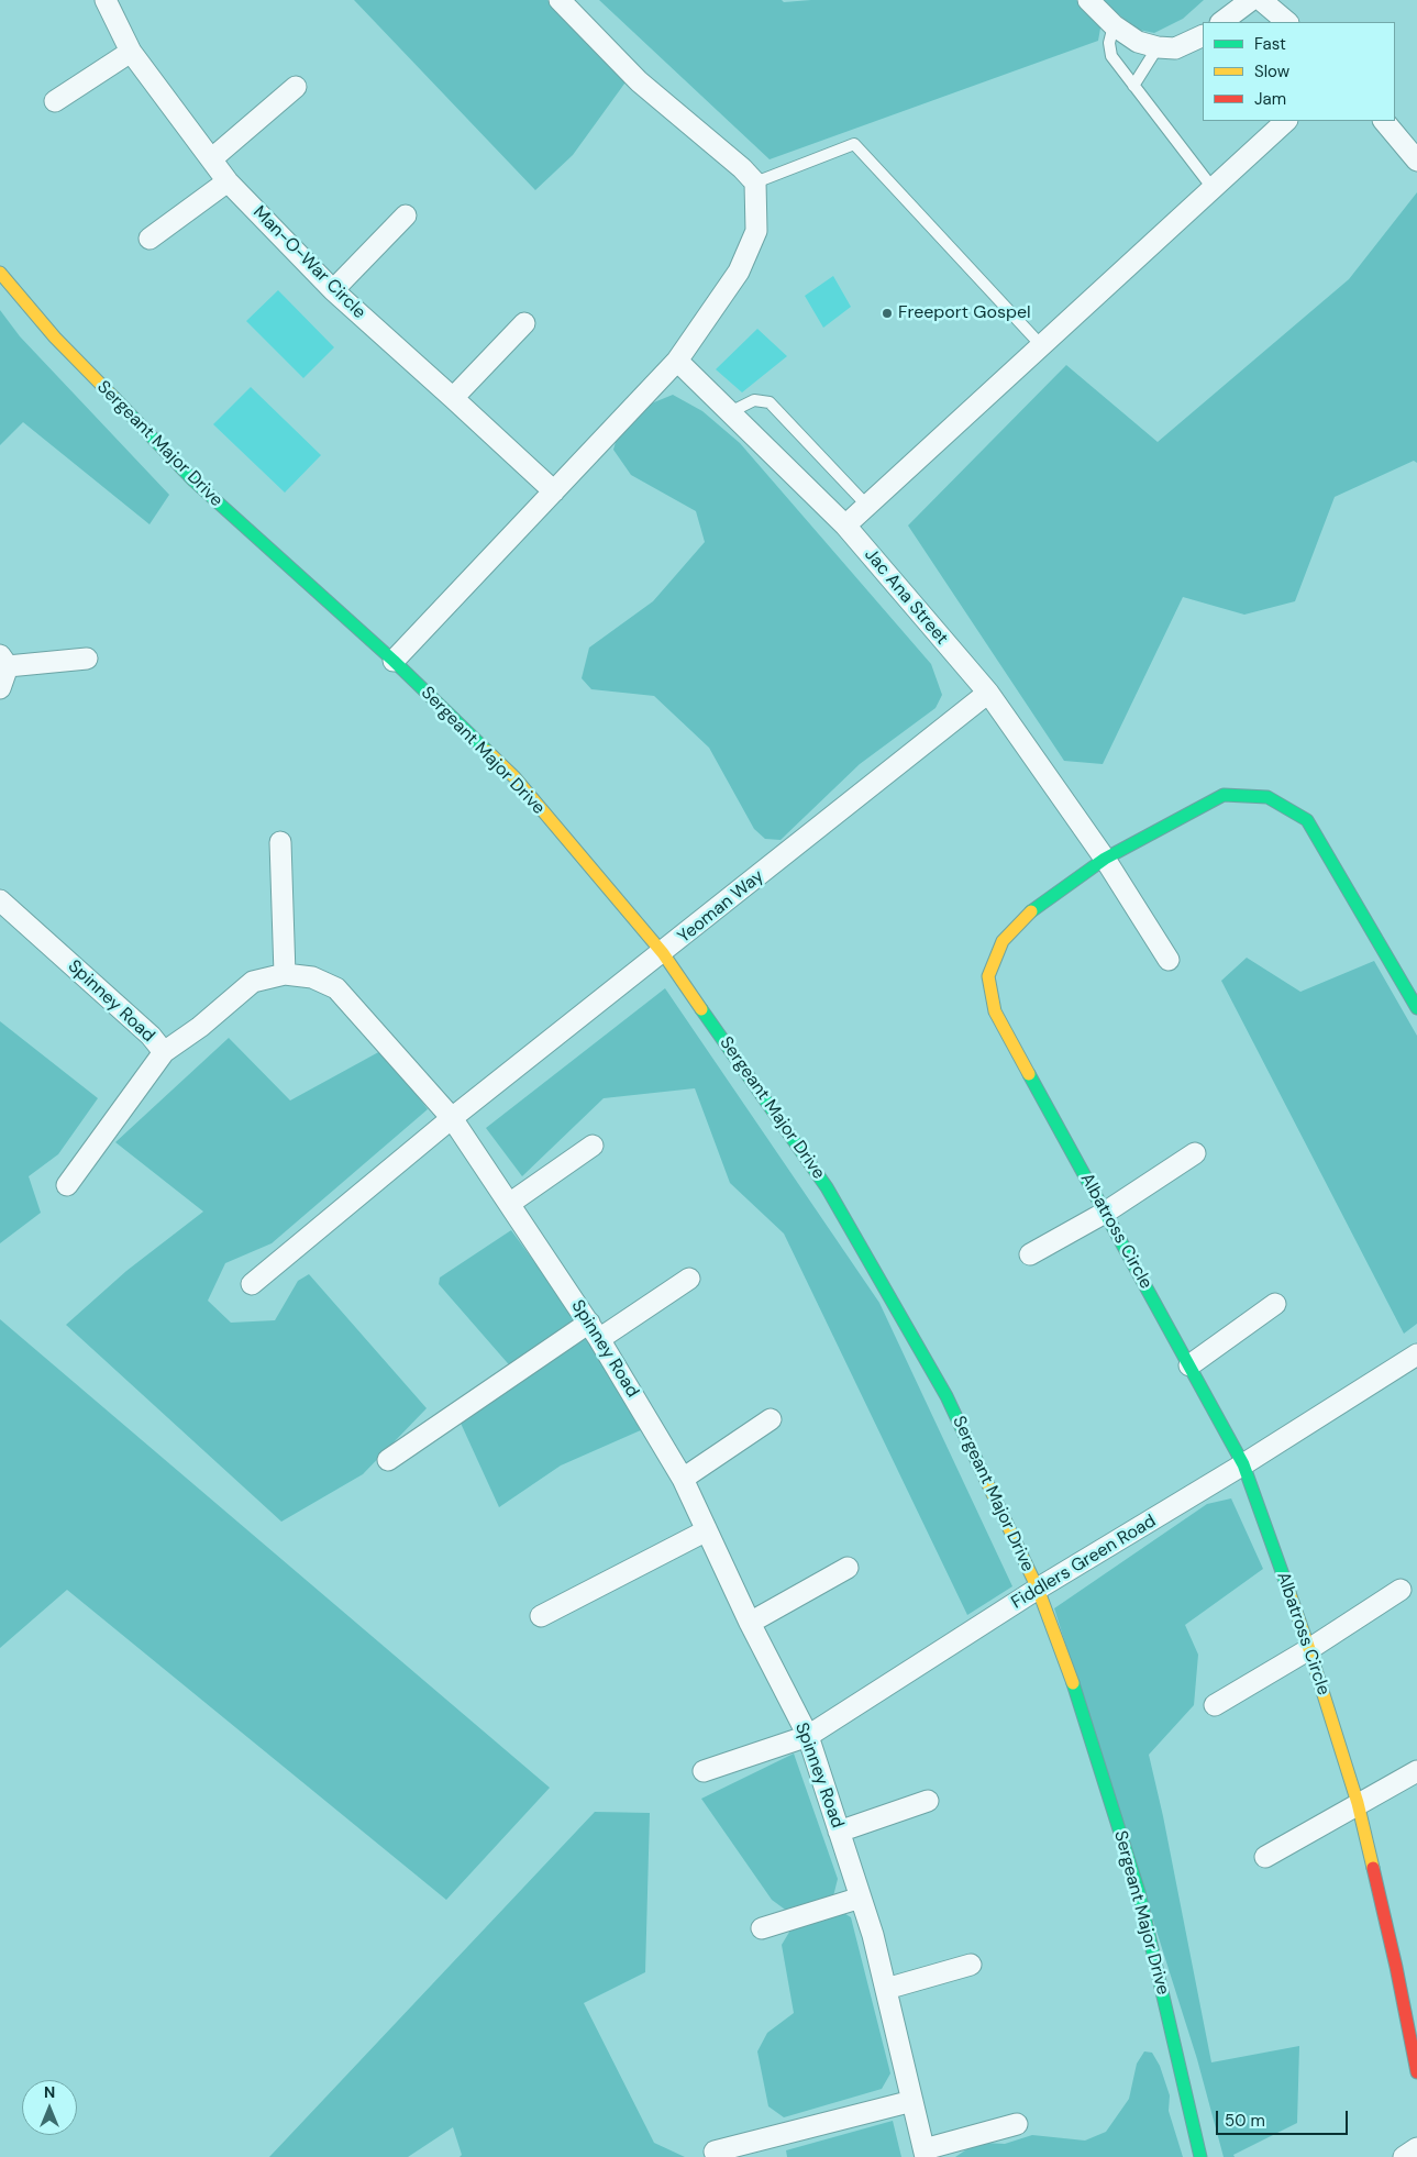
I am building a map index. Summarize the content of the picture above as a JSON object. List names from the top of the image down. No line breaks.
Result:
{"streets":{"street":["Man-O-War Circle","Sergeant Major Drive","Jac Ana Street","Yeoman Way","Spinney Road","Albatross Circle","Fiddlers Green Road"]},"crossings":[["Sergeant Major Drive","Yeoman Way"],["Sergeant Major Drive","Fiddlers Green Road"],["Jac Ana Street","Yeoman Way"],["Jac Ana Street","Albatross Circle"],["Yeoman Way","Spinney Road"],["Spinney Road","Fiddlers Green Road"],["Albatross Circle","Fiddlers Green Road"]],"places":["Freeport Gospel"],"legend":["Fast","Slow","Jam"],"scale_bar":"50 m","north":"top"}
